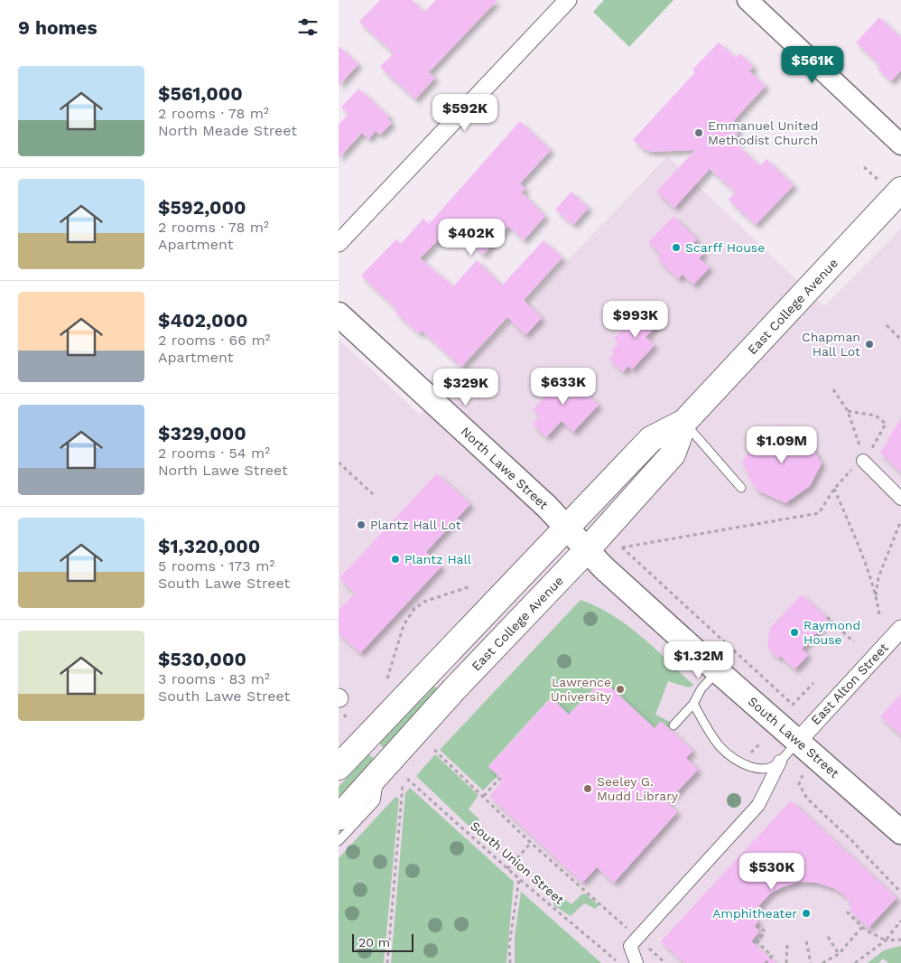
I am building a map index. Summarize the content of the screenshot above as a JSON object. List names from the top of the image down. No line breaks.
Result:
{"streets":{"main road":["East College Avenue","North Lawe Street","South Lawe Street"],"street":["East Alton Street"],"path":["South Union Street"]},"crossings":[["East College Avenue","North Lawe Street"],["East College Avenue","South Lawe Street"],["North Lawe Street","South Lawe Street"],["East Alton Street","South Lawe Street"]],"places":["Emmanuel United Methodist Church","Scarff House","Chapman Hall Lot","Plantz Hall Lot","Plantz Hall","Raymond House","Lawrence University","Seeley G. Mudd Library","Amphitheater"],"scale_bar":"20 m","page":{"heading":"9 homes","price":["$561K","$592K","$402K","$993K","$633K","$329K","$1.09M","$1.32M","$530K"],"list":[{"name":"$561,000","note":"2 rooms · 78 m² · North Meade Street"},{"name":"$592,000","note":"2 rooms · 78 m² · Apartment"},{"name":"$402,000","note":"2 rooms · 66 m² · Apartment"},{"name":"$329,000","note":"2 rooms · 54 m² · North Lawe Street"},{"name":"$1,320,000","note":"5 rooms · 173 m² · South Lawe Street"},{"name":"$530,000","note":"3 rooms · 83 m² · South Lawe Street"}],"scale":"20 m"}}
